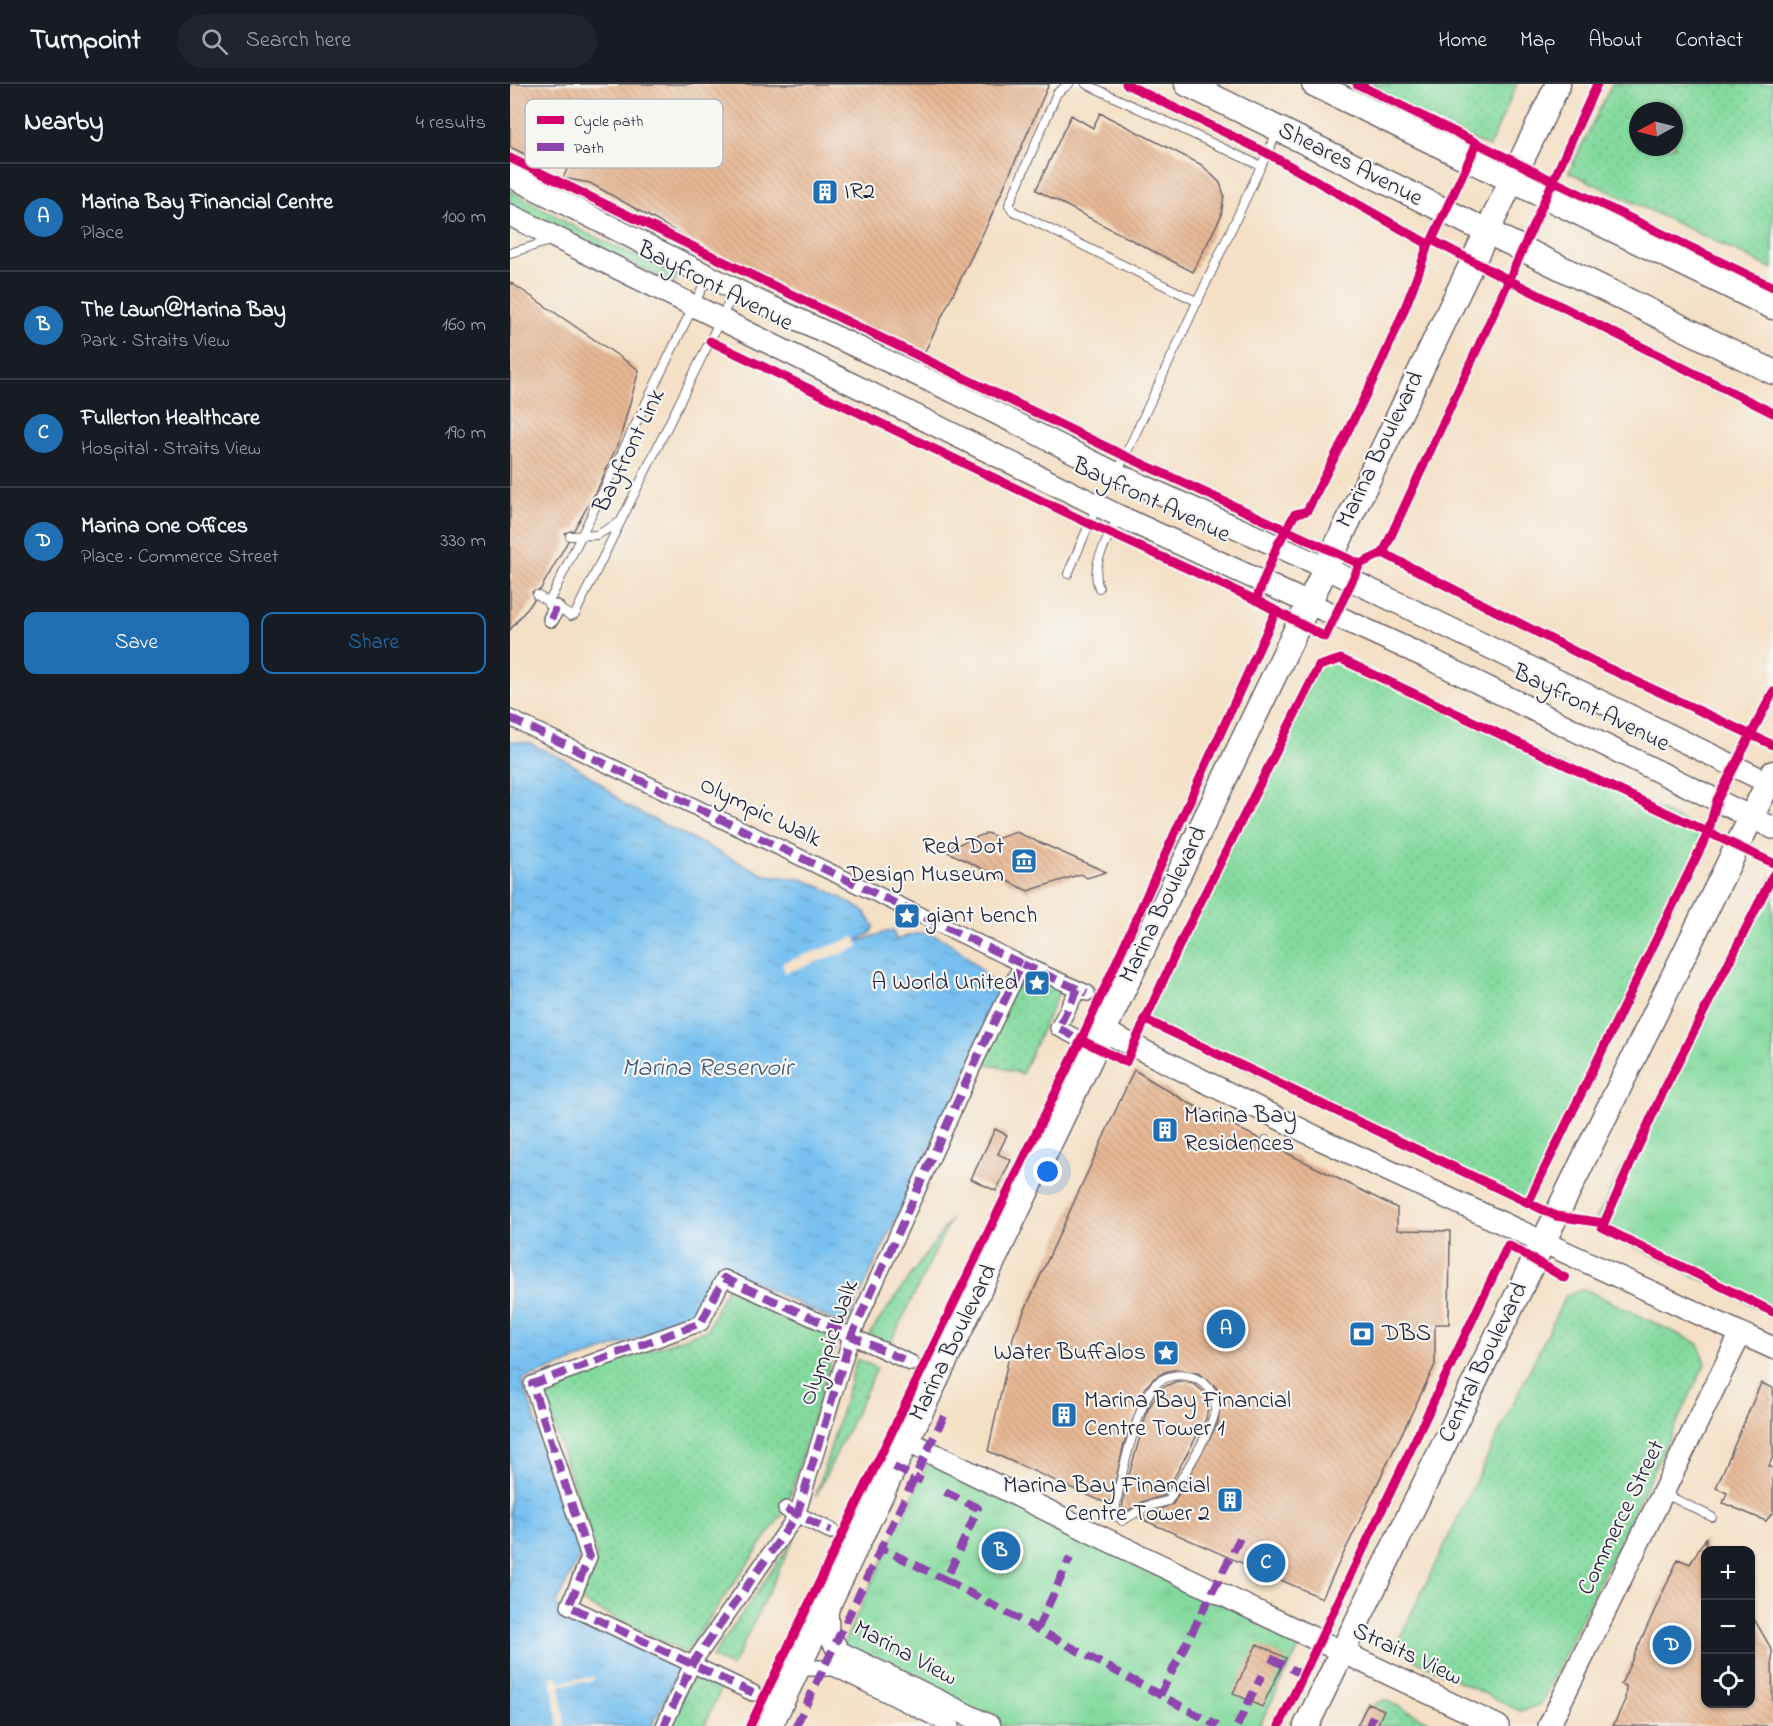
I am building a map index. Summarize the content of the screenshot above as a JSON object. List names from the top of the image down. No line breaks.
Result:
{"streets":{"main road":["Sheares Avenue","Bayfront Avenue","Marina Boulevard","Central Boulevard","Commerce Street","Marina View","Straits View"],"street":["Olympic Walk"],"lane":["Bayfront Link"]},"crossings":[["Sheares Avenue","Marina Boulevard"],["Bayfront Avenue","Marina Boulevard"],["Bayfront Avenue","Bayfront Link"],["Bayfront Avenue","Central Boulevard"],["Marina Boulevard","Marina View"],["Marina Boulevard","Straits View"],["Central Boulevard","Straits View"]],"water":["Marina Reservoir"],"places":{"building":["IR2","Marina Bay Residences","Marina Bay Financial Centre Tower 1","Marina Bay Financial Centre Tower 2"],"museum":["Red Dot Design Museum"],"place":["giant bench","A World United","Water Buffalos"],"bank":["DBS"]},"legend":["Cycle path","Path"],"north":"left","page":{"header":"Turnpoint","search":"Search here","nav":["Home","Map","About","Contact"],"heading":["Nearby","4 results"],"list":[{"mark":"A","name":"Marina Bay Financial Centre","note":"Place","value":"100 m"},{"mark":"B","name":"The Lawn@Marina Bay","note":"Park · Straits View","value":"160 m"},{"mark":"C","name":"Fullerton Healthcare","note":"Hospital · Straits View","value":"190 m"},{"mark":"D","name":"Marina One Offices","note":"Place · Commerce Street","value":"330 m"}],"buttons":["Save","Share"],"pins":["A","B","C","D"],"map_buttons":["+","−"]}}
